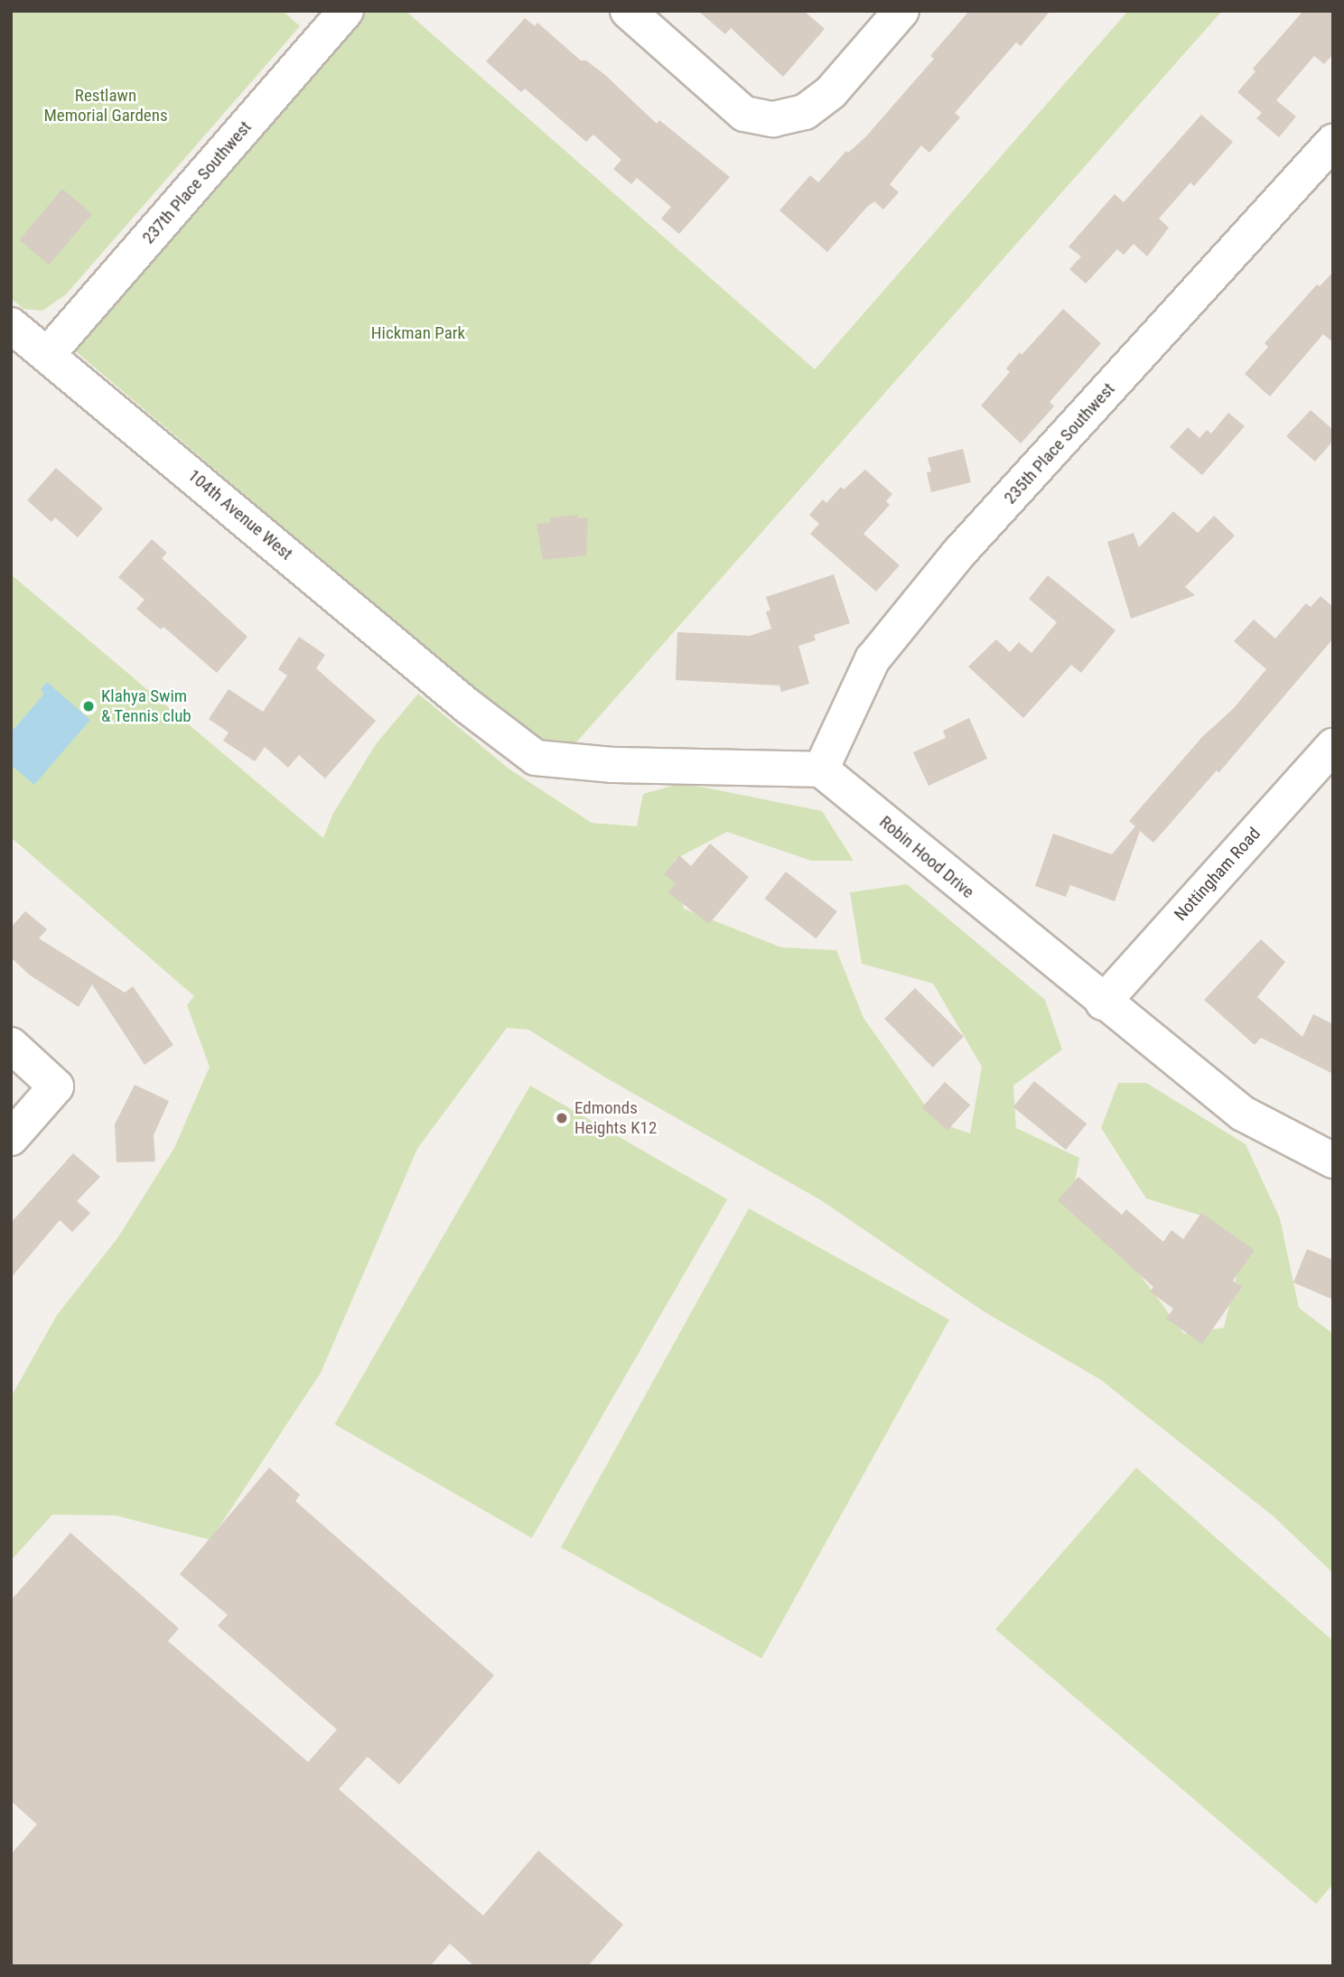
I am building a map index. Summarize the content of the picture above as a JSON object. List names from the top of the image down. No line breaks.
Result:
{"streets":{"street":["237th Place Southwest","235th Place Southwest","104th Avenue West","Robin Hood Drive","Nottingham Road"]},"crossings":[["237th Place Southwest","104th Avenue West"],["235th Place Southwest","104th Avenue West"],["235th Place Southwest","Robin Hood Drive"],["104th Avenue West","Robin Hood Drive"],["Robin Hood Drive","Nottingham Road"]],"parks":["Restlawn Memorial Gardens","Hickman Park"],"places":["Klahya Swim & Tennis club","Edmonds Heights K12"]}
